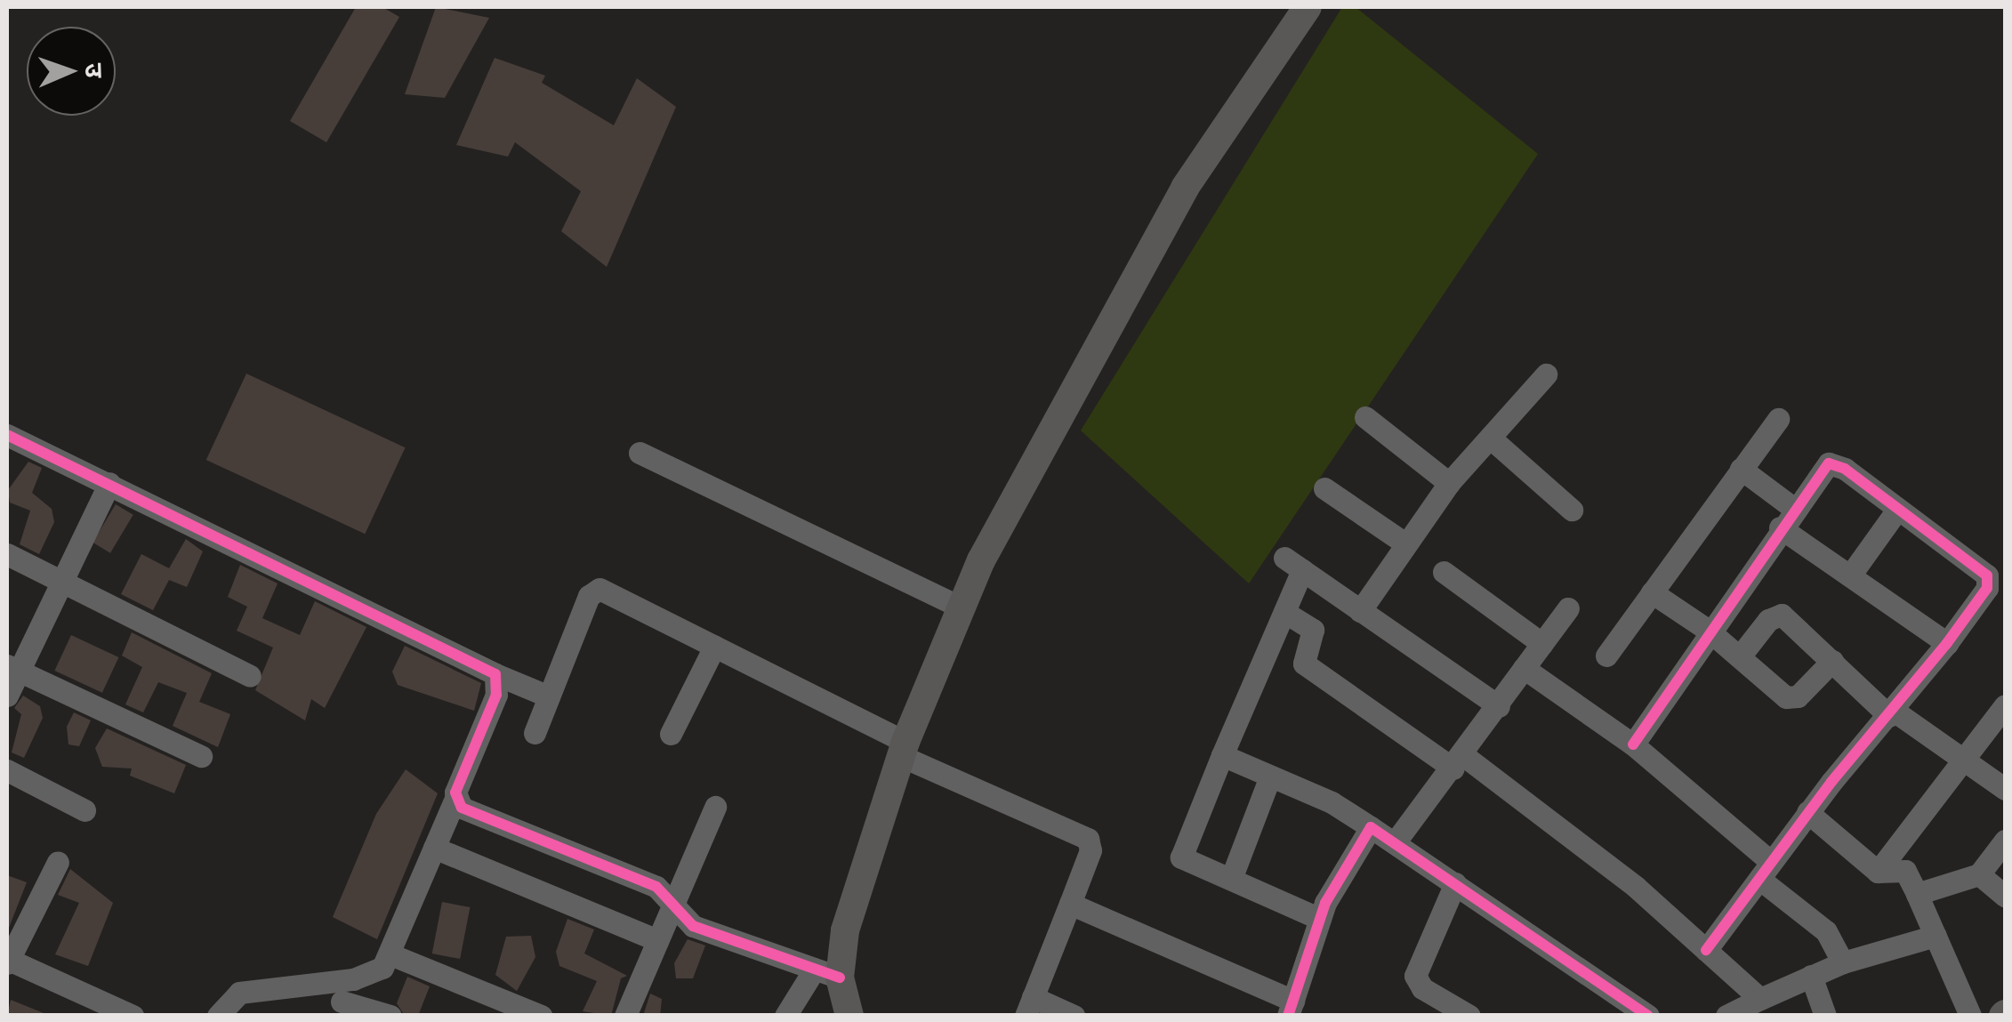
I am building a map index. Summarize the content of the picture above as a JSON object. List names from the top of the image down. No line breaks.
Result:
{"north":"right"}
